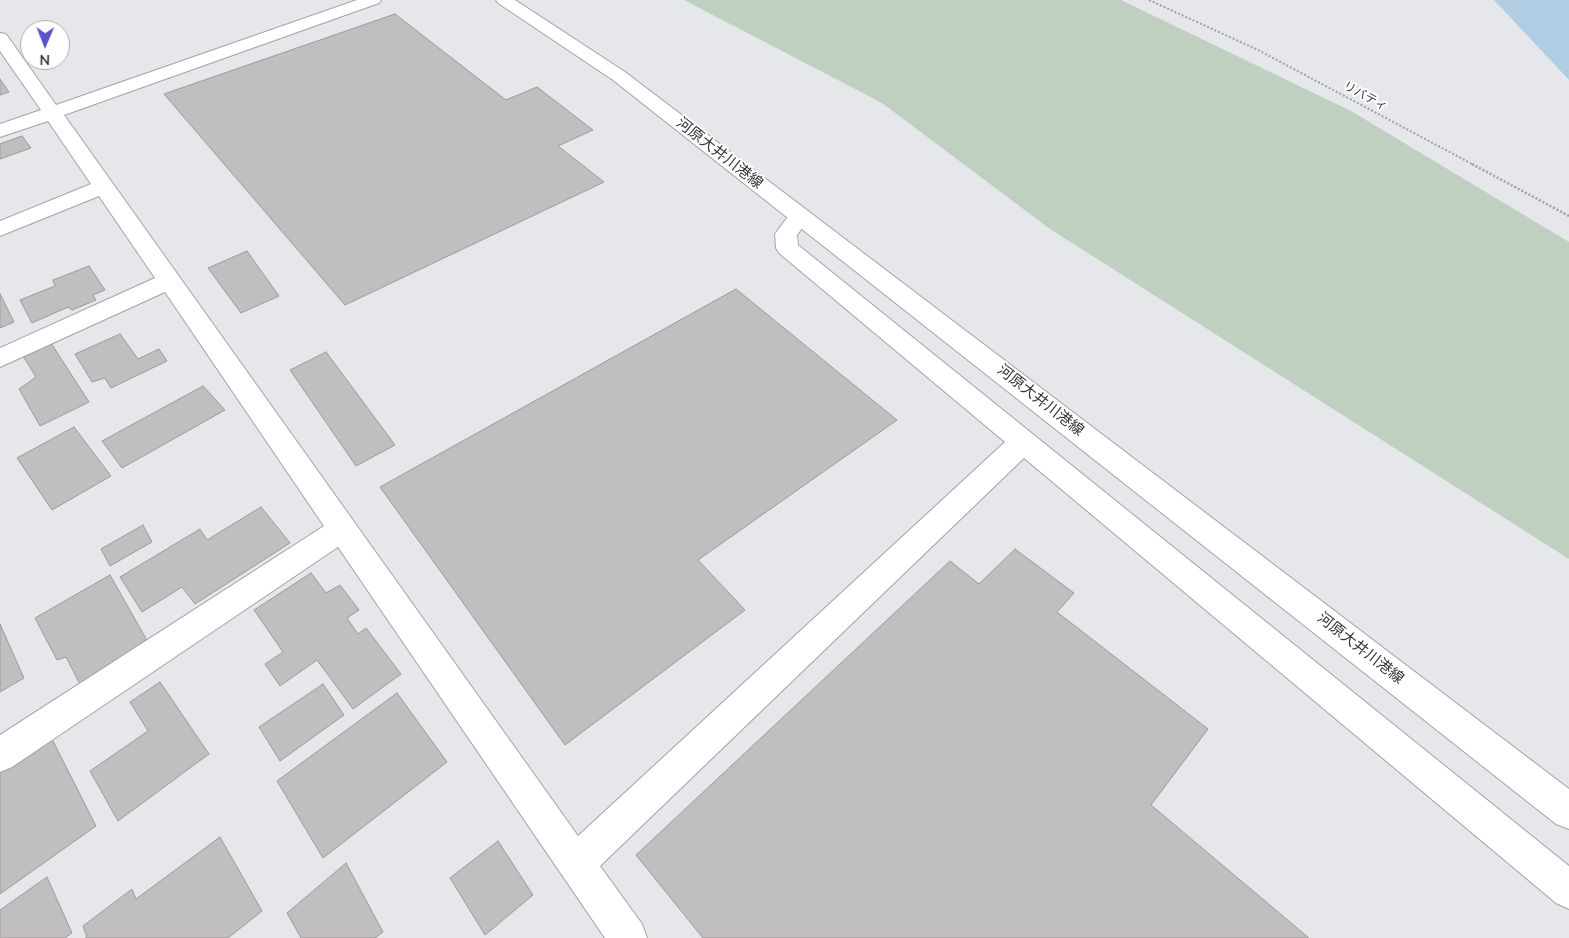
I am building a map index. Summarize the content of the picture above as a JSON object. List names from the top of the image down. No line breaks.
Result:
{"streets":{"street":["河原大井川港線"],"path":["リバティ"]},"north":"bottom"}
